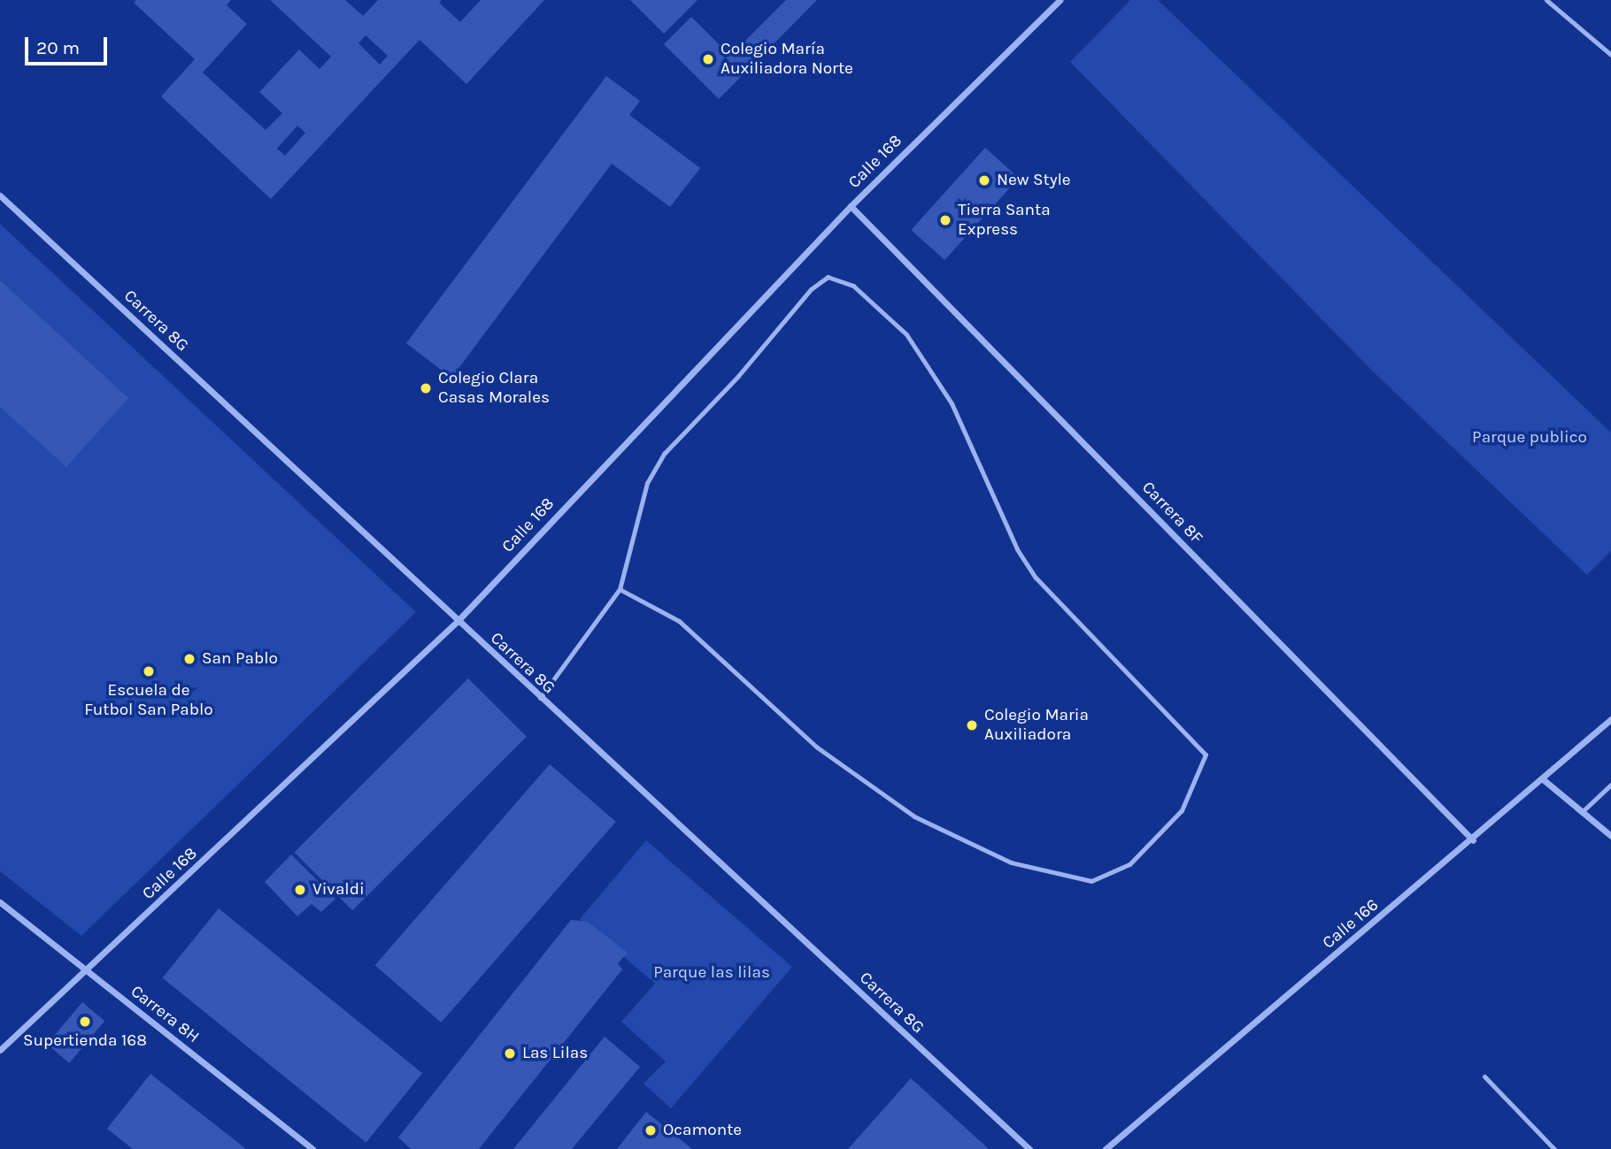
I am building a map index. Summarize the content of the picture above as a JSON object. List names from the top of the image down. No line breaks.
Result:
{"streets":{"street":["Calle 168","Carrera 8G","Carrera 8F","Calle 166","Carrera 8H"]},"crossings":[["Calle 168","Carrera 8G"],["Calle 168","Carrera 8F"],["Calle 168","Carrera 8H"],["Carrera 8F","Calle 166"]],"parks":["Parque publico","Parque las lilas"],"places":["Colegio María Auxiliadora Norte","New Style","Tierra Santa Express","Colegio Clara Casas Morales","San Pablo","Escuela de Futbol San Pablo","Colegio Maria Auxiliadora","Vivaldi","Supertienda 168","Las Lilas","Ocamonte"],"scale_bar":"20 m"}
